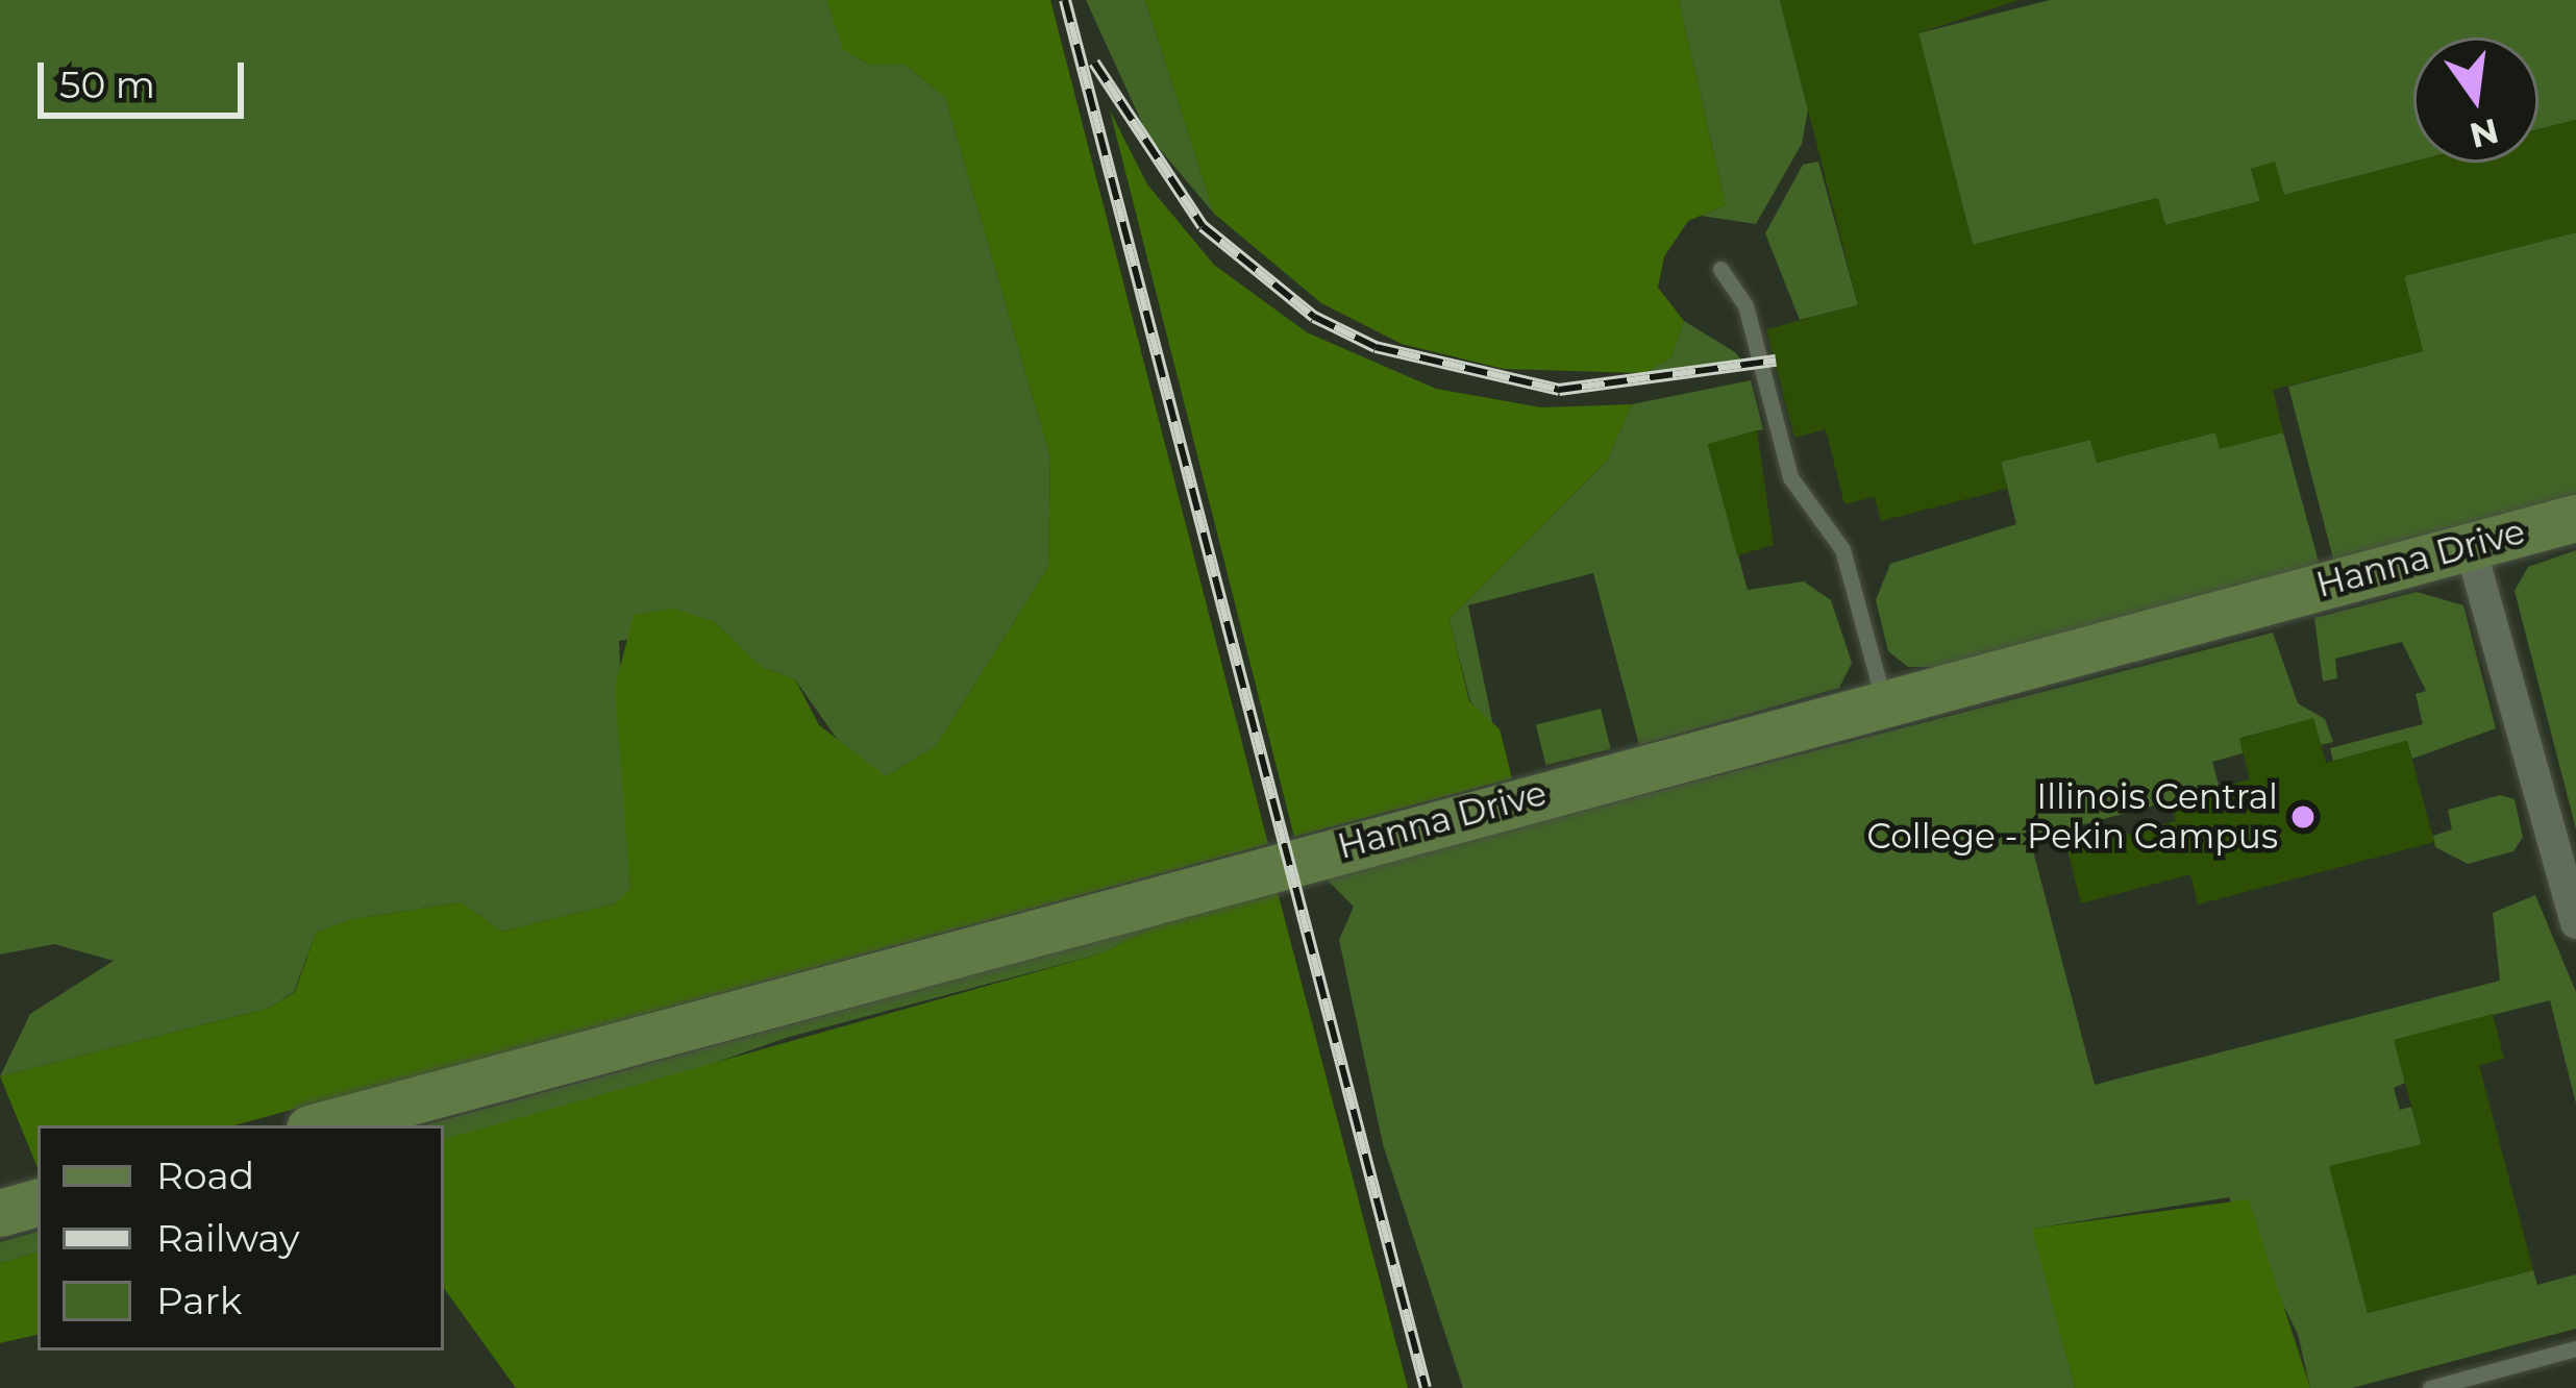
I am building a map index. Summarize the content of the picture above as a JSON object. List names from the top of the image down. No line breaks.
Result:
{"streets":{"street":["Hanna Drive"]},"places":["Illinois Central College - Pekin Campus"],"legend":["Road","Railway","Park"],"scale_bar":"50 m","north":"bottom"}
